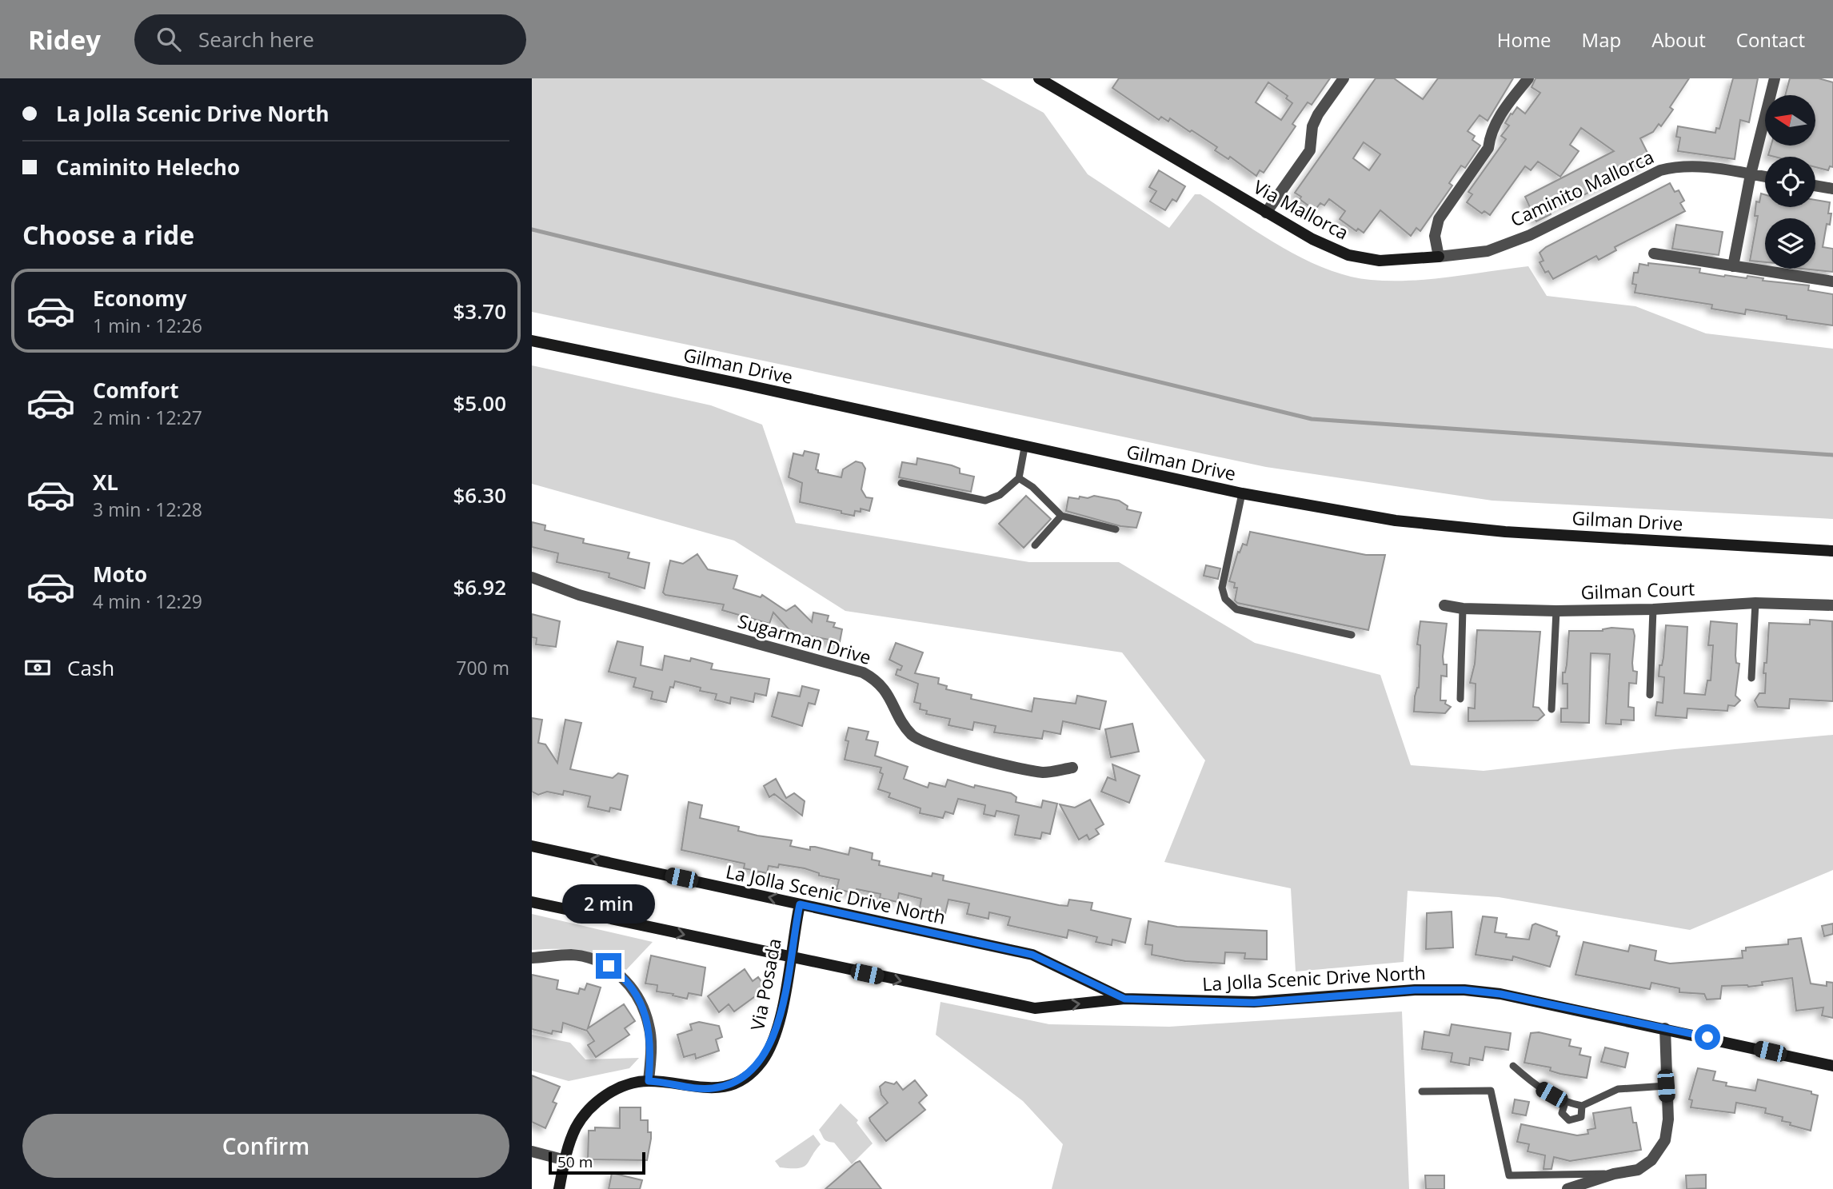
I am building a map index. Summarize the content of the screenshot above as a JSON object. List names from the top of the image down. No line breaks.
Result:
{"streets":{"main road":["Via Mallorca","Gilman Drive","La Jolla Scenic Drive North","Via Posada"],"street":["Caminito Mallorca","Gilman Court","Sugarman Drive"]},"crossings":[["Caminito Mallorca","Via Mallorca"],["La Jolla Scenic Drive North","Via Posada"]],"scale_bar":"50 m","north":"left","page":{"header":"Ridey","search":"Search here","nav":["Home","Map","About","Contact"],"banner":["La Jolla Scenic Drive North","Caminito Helecho"],"heading":"Choose a ride","list":[{"name":"Economy","note":"1 min · 12:26","value":"$3.70"},{"name":"Comfort","note":"2 min · 12:27","value":"$5.00"},{"name":"XL","note":"3 min · 12:28","value":"$6.30"},{"name":"Moto","note":"4 min · 12:29","value":"$6.92"}],"pay":["Cash","700 m"],"bubble":"2 min","buttons":"Confirm","scale":"50 m"}}
